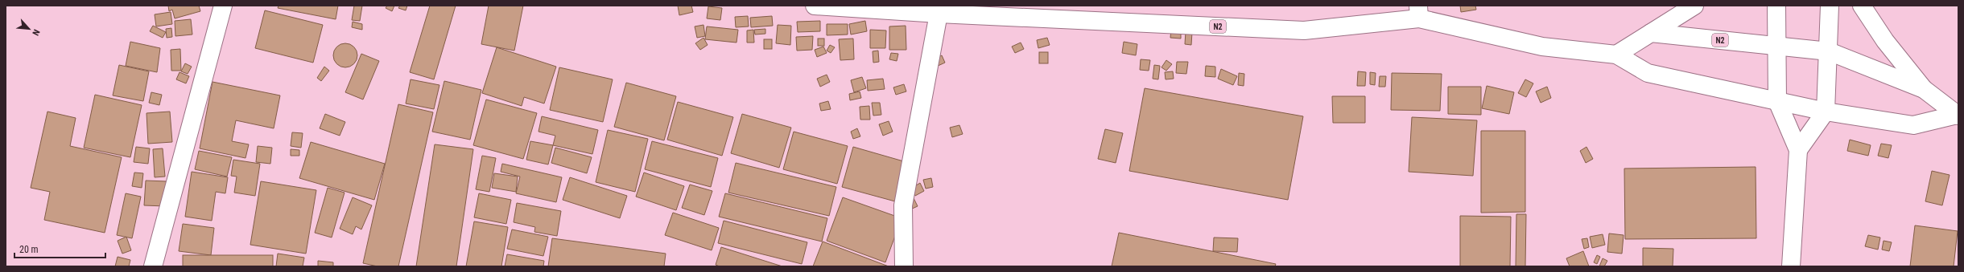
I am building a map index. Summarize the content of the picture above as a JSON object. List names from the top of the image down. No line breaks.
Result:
{"streets":{"main road":["N2"]},"scale_bar":"20 m","north":"bottom right"}
